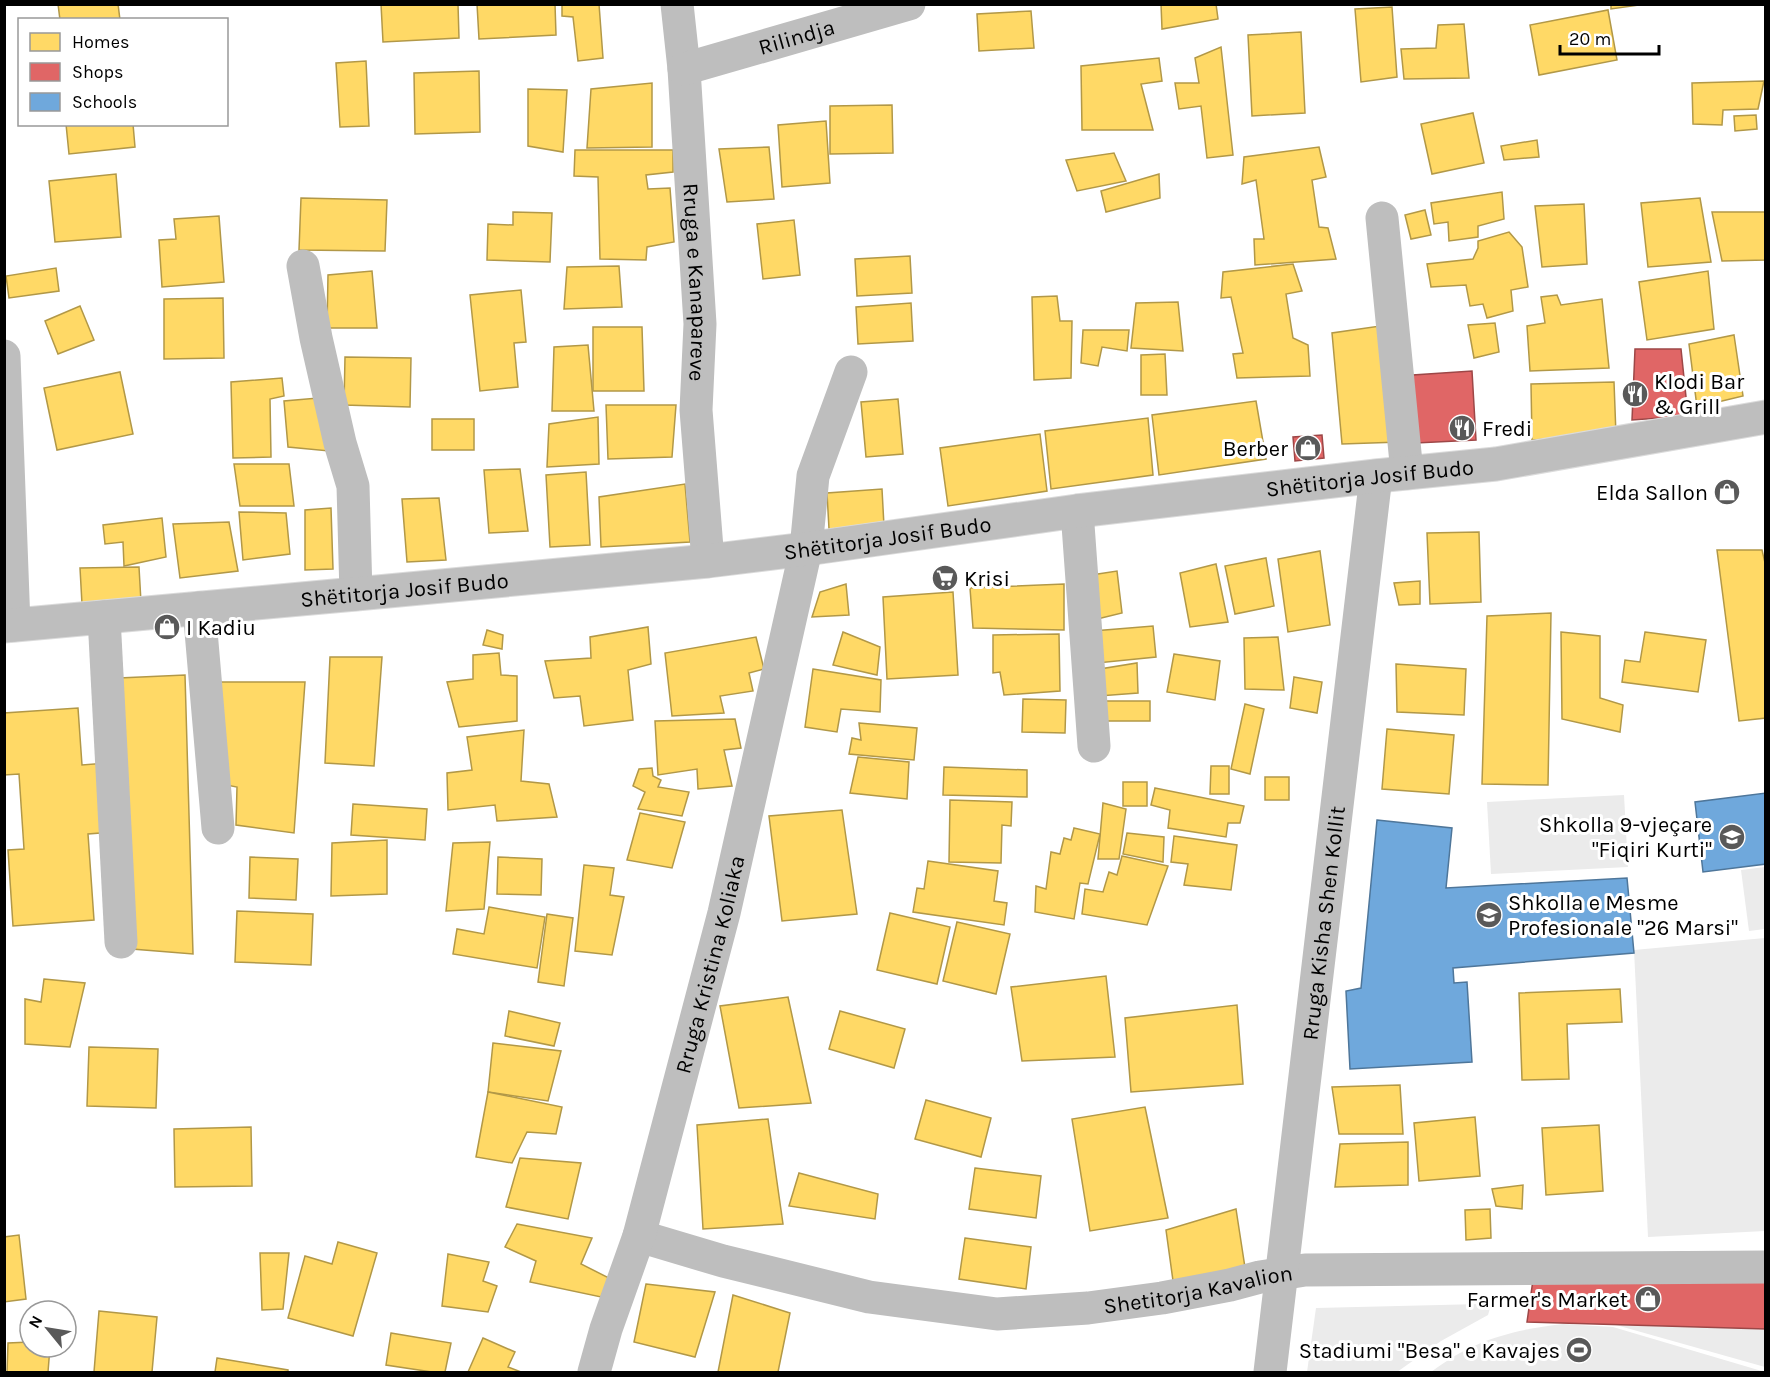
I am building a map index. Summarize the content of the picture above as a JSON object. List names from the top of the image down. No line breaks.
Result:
{"streets":{"street":["Rilindja","Rruga e Kanapareve","Shëtitorja Josif Budo","Rruga Kisha Shen Kollit","Rruga Kristina Koliaka","Shetitorja Kavalion"]},"crossings":[["Rilindja","Rruga e Kanapareve"],["Rruga e Kanapareve","Shëtitorja Josif Budo"],["Shëtitorja Josif Budo","Rruga Kisha Shen Kollit"],["Shëtitorja Josif Budo","Rruga Kristina Koliaka"],["Rruga Kisha Shen Kollit","Shetitorja Kavalion"],["Rruga Kristina Koliaka","Shetitorja Kavalion"]],"places":{"restaurant":["Klodi Bar & Grill","Fredi"],"shop":["Berber","Elda Sallon","I Kadiu","Farmer's Market"],"supermarket":["Krisi"],"school or university":["Shkolla 9-vjeçare \"Fiqiri Kurti\"","Shkolla e Mesme Profesionale \"26 Marsi\""],"sports":["Stadiumi \"Besa\" e Kavajes"]},"legend":["Homes","Shops","Schools"],"scale_bar":"20 m","north":"top left"}
